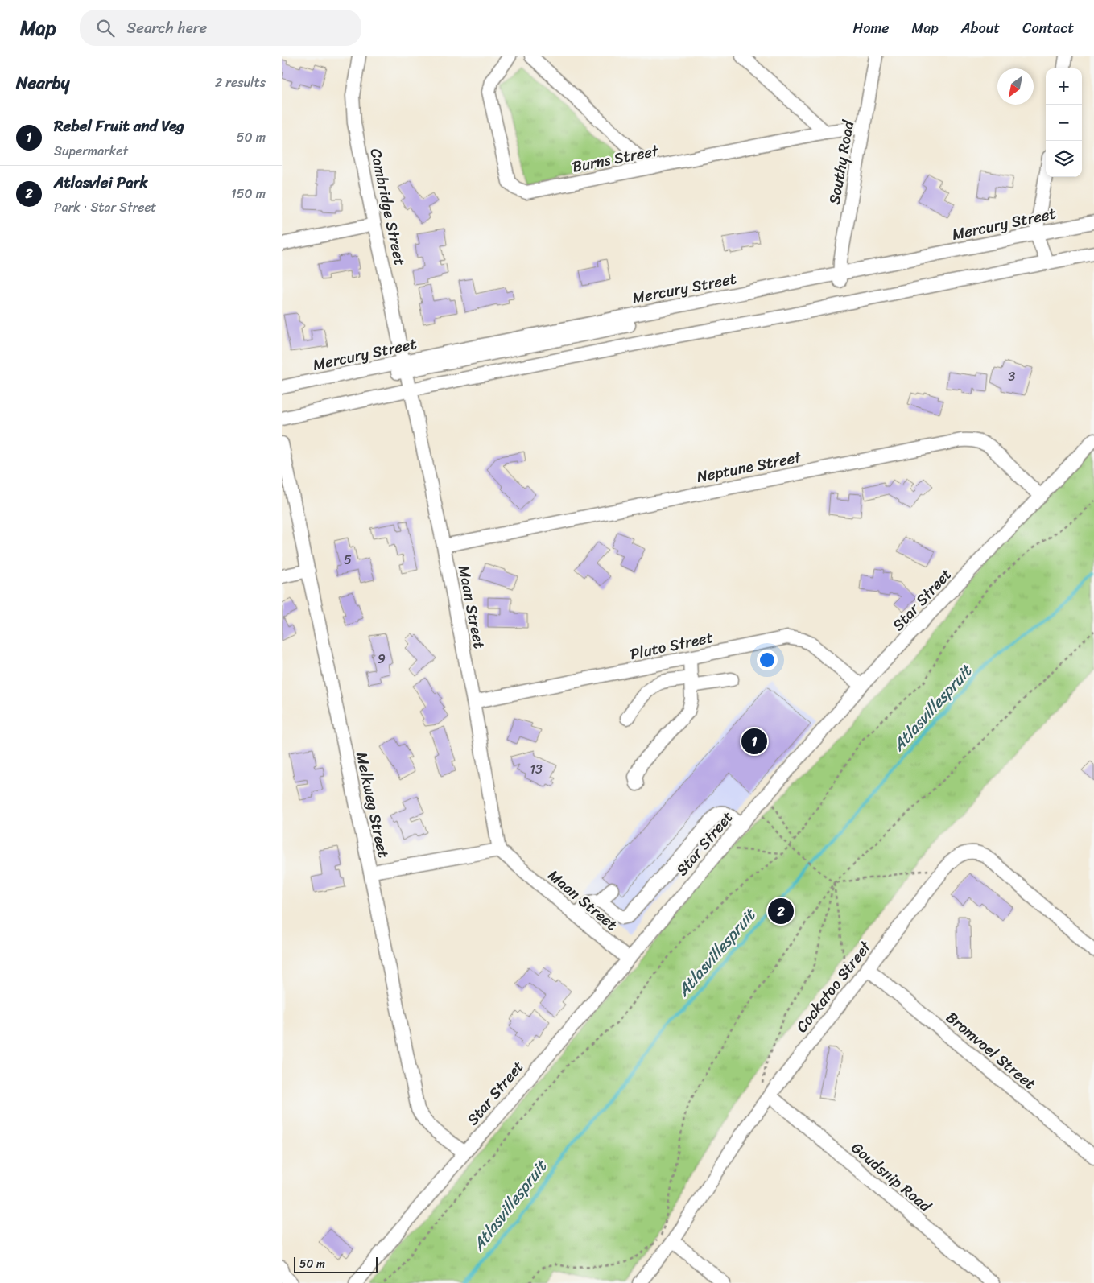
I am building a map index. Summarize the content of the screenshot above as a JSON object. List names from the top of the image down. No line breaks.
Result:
{"streets":{"street":["Burns Street","Southy Road","Cambridge Street","Mercury Street","Neptune Street","Star Street","Maan Street","Pluto Street","Melkweg Street","Cockatoo Street","Bromvoel Street","Goudsnip Road"]},"crossings":[["Burns Street","Southy Road"],["Southy Road","Mercury Street"],["Cambridge Street","Mercury Street"],["Cambridge Street","Maan Street"],["Mercury Street","Maan Street"],["Neptune Street","Star Street"],["Neptune Street","Maan Street"],["Star Street","Maan Street"],["Star Street","Pluto Street"],["Star Street","Melkweg Street"],["Maan Street","Pluto Street"],["Cockatoo Street","Bromvoel Street"],["Cockatoo Street","Goudsnip Road"]],"water":["Atlasvillespruit"],"house_numbers":["3","5","9","13"],"scale_bar":"50 m","north":"bottom left","page":{"header":"Map","search":"Search here","nav":["Home","Map","About","Contact"],"heading":["Nearby","2 results"],"map_buttons":["+","−"],"list":[{"mark":"1","name":"Rebel Fruit and Veg","note":"Supermarket","value":"50 m"},{"mark":"2","name":"Atlasvlei Park","note":"Park · Star Street","value":"150 m"}],"pins":["1","2"],"scale":"50 m"}}
